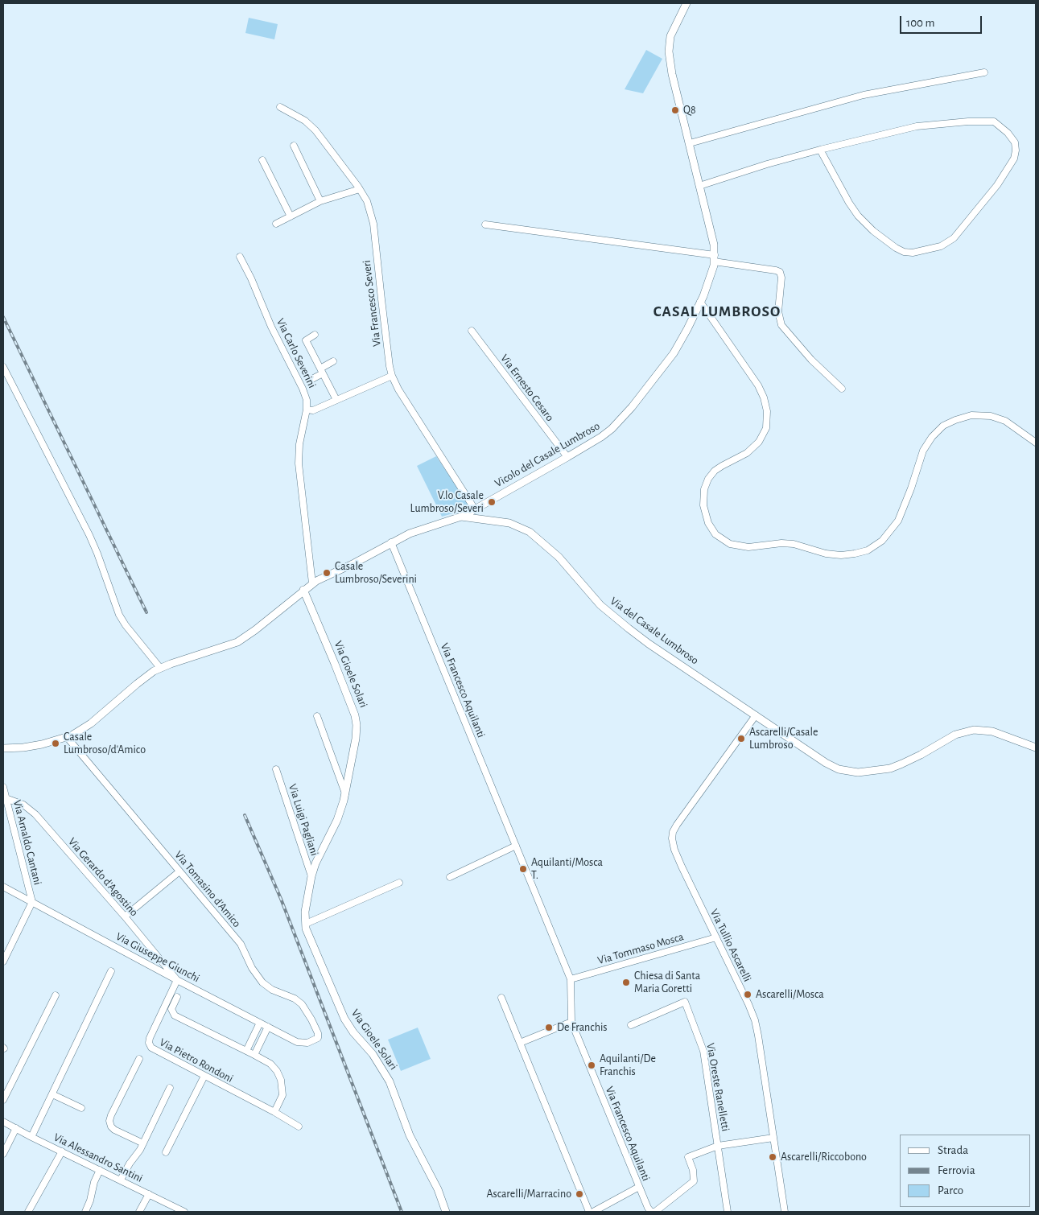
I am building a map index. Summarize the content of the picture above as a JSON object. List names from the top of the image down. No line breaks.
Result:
{"streets":{"street":["Via Francesco Severi","Via Carlo Severini","Via Ernesto Cesaro","Vicolo del Casale Lumbroso","Via del Casale Lumbroso","Via Gioele Solari","Via Francesco Aquilanti","Via Luigi Pagliani","Via Arnaldo Cantani","Via Gerardo d'Agostino","Via Tomasino d'Amico","Via Tullio Ascarelli","Via Tommaso Mosca","Via Giuseppe Giunchi","Via Pietro Rondoni","Via Oreste Ranelletti","Via Alessandro Santini"]},"crossings":[["Via Francesco Severi","Vicolo del Casale Lumbroso"],["Via Carlo Severini","Via del Casale Lumbroso"],["Via Ernesto Cesaro","Vicolo del Casale Lumbroso"],["Vicolo del Casale Lumbroso","Via del Casale Lumbroso"],["Via del Casale Lumbroso","Via Gioele Solari"],["Via del Casale Lumbroso","Via Francesco Aquilanti"],["Via del Casale Lumbroso","Via Tomasino d'Amico"],["Via del Casale Lumbroso","Via Tullio Ascarelli"],["Via Gioele Solari","Via Luigi Pagliani"],["Via Francesco Aquilanti","Via Tommaso Mosca"],["Via Francesco Aquilanti","Via Oreste Ranelletti"],["Via Arnaldo Cantani","Via Gerardo d'Agostino"],["Via Arnaldo Cantani","Via Giuseppe Giunchi"],["Via Gerardo d'Agostino","Via Giuseppe Giunchi"],["Via Gerardo d'Agostino","Via Pietro Rondoni"],["Via Tomasino d'Amico","Via Giuseppe Giunchi"],["Via Tullio Ascarelli","Via Tommaso Mosca"],["Via Giuseppe Giunchi","Via Pietro Rondoni"]],"districts":["CASAL LUMBROSO"],"places":["Q8","V.lo Casale Lumbroso/Severi","Casale Lumbroso/Severini","Ascarelli/Casale Lumbroso","Casale Lumbroso/d'Amico","Aquilanti/Mosca T.","Chiesa di Santa Maria Goretti","Ascarelli/Mosca","De Franchis","Aquilanti/De Franchis","Ascarelli/Riccobono","Ascarelli/Marracino"],"legend":["Strada","Ferrovia","Parco"],"scale_bar":"100 m"}
